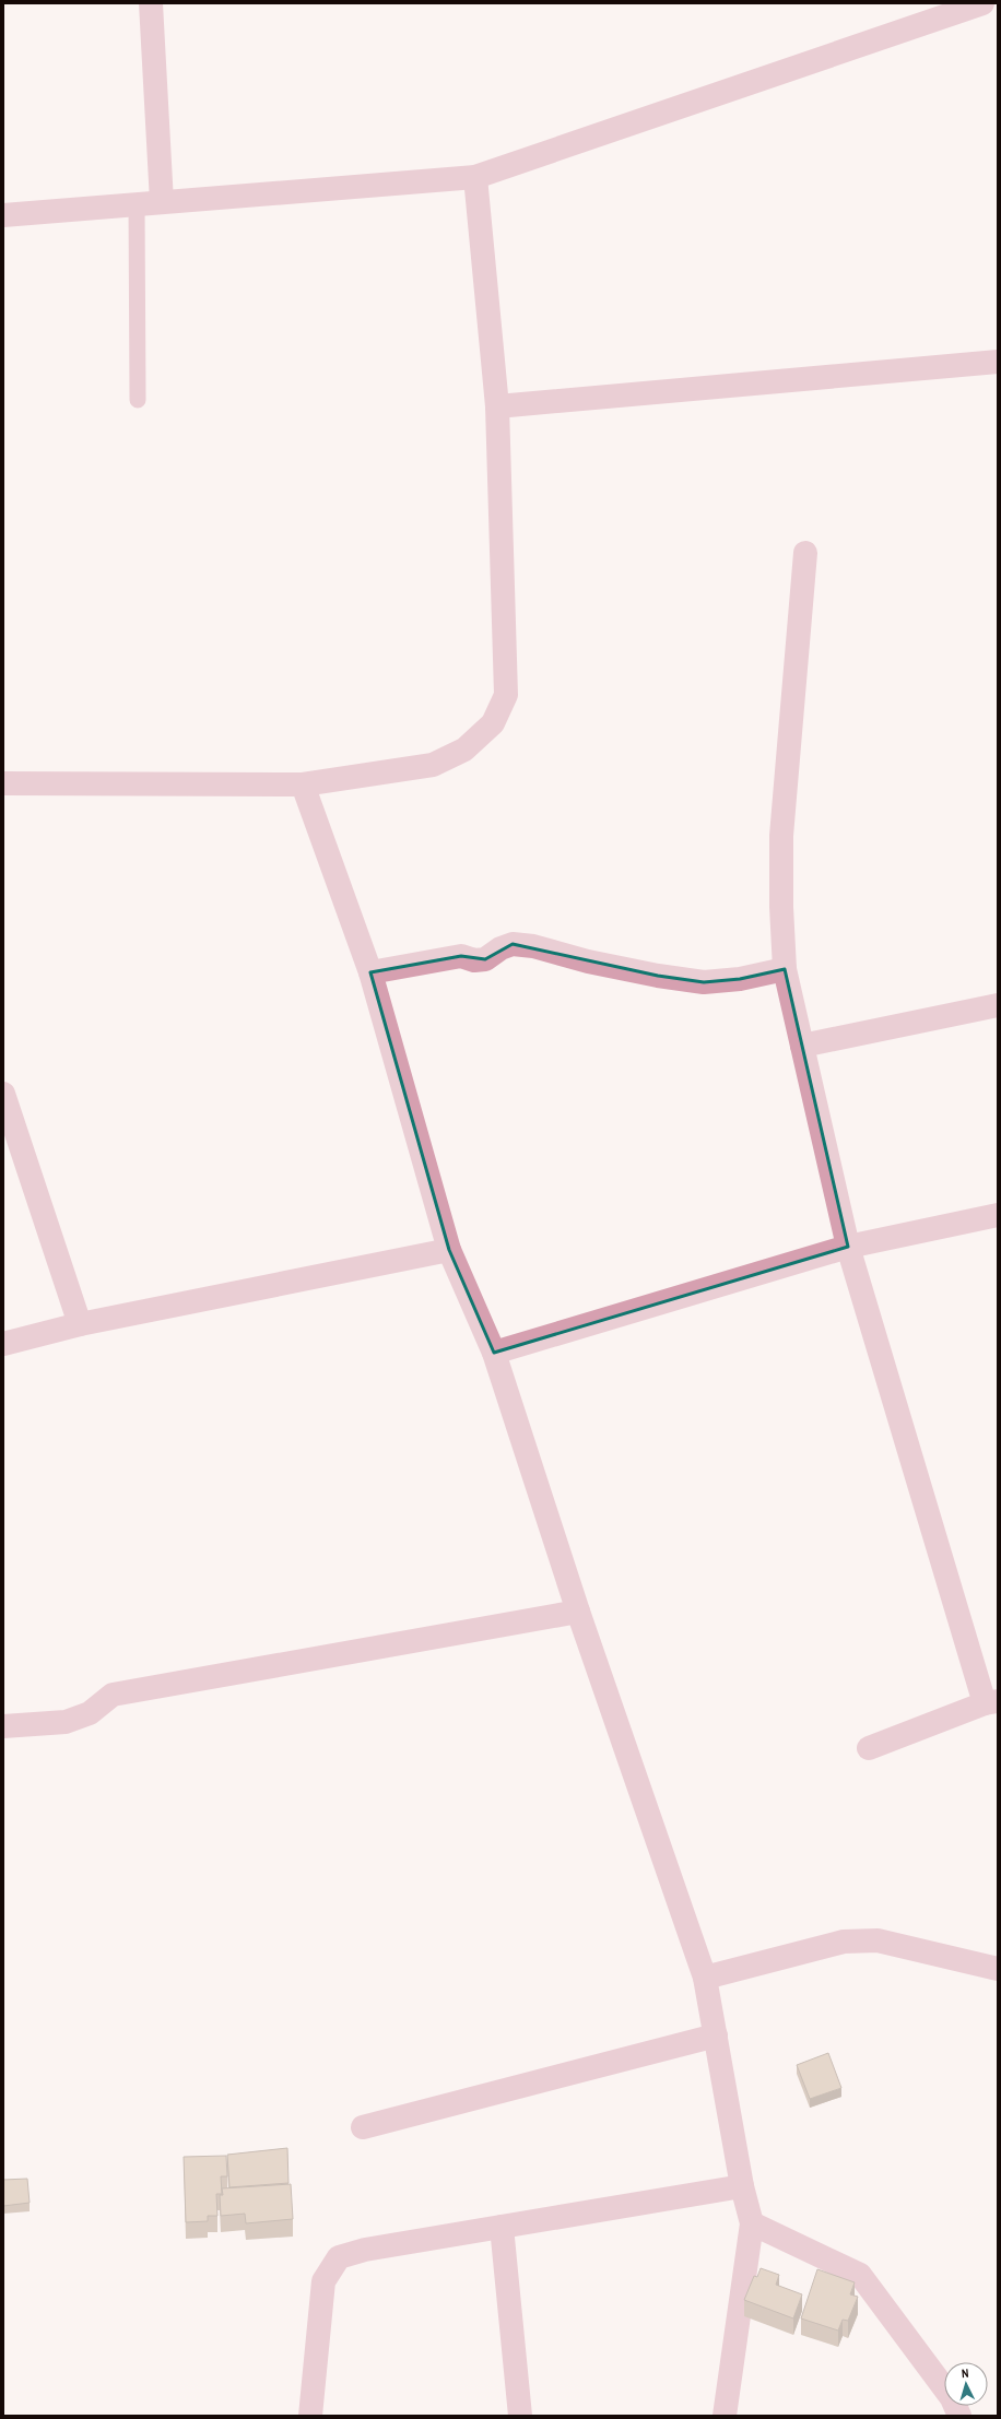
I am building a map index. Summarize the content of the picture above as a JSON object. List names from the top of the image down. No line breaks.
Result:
{"north":"top"}
